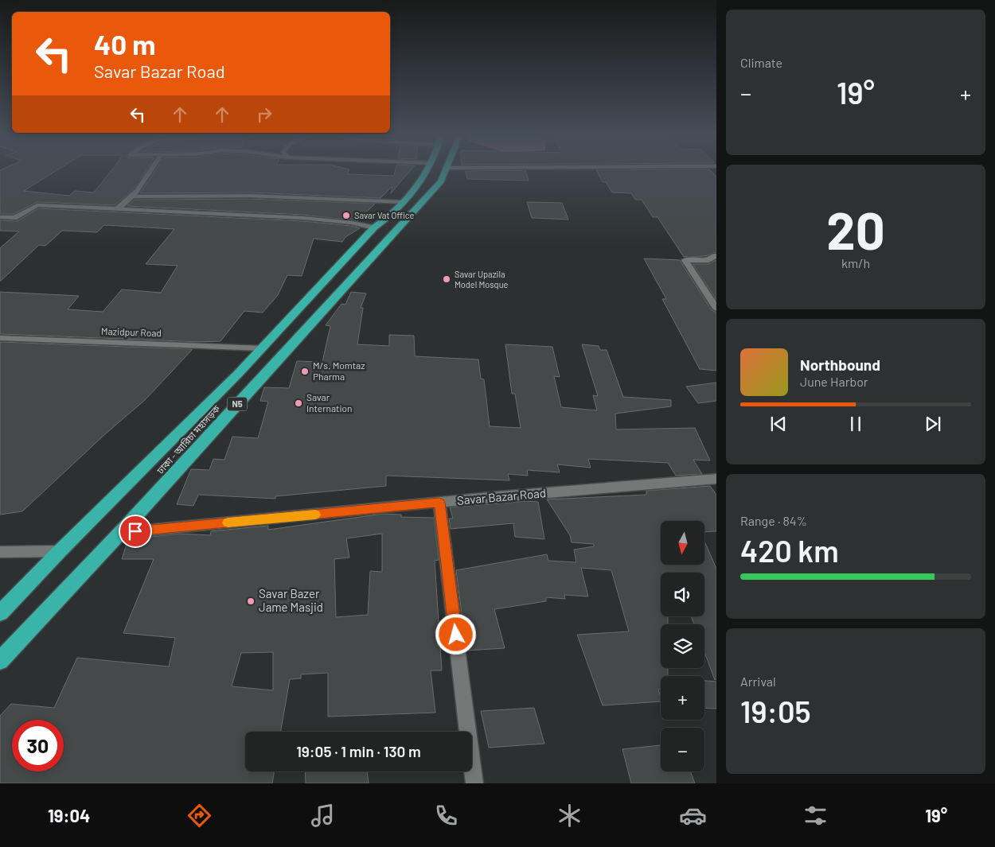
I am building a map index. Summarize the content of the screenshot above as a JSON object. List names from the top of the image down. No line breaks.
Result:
{"streets":{"highway":["N5","ঢাকা - আরিচা মহাসড়ক"],"street":["Mazidpur Road","Savar Bazar Road"]},"crossings":[["Mazidpur Road","ঢাকা - আরিচা মহাসড়ক"],["ঢাকা - আরিচা মহাসড়ক","Savar Bazar Road"]],"places":["Savar Vat Office","Savar Upazila Model Mosque","M/s. Momtaz Pharma","Savar Internation","Savar Bazer Jame Masjid"],"north":"bottom","page":{"tile":["Climate",["20","km/h"],["Range · 84%","420 km"],["Arrival","19:05"]],"turn":["40 m","Savar Bazar Road"],"heat":["−","19°","+"],"song":["Northbound","June Harbor"],"map_buttons":["+","−"],"limit":"30","trip":"19:05 · 1 min · 130 m","tabs":["19:04","19°"]}}
